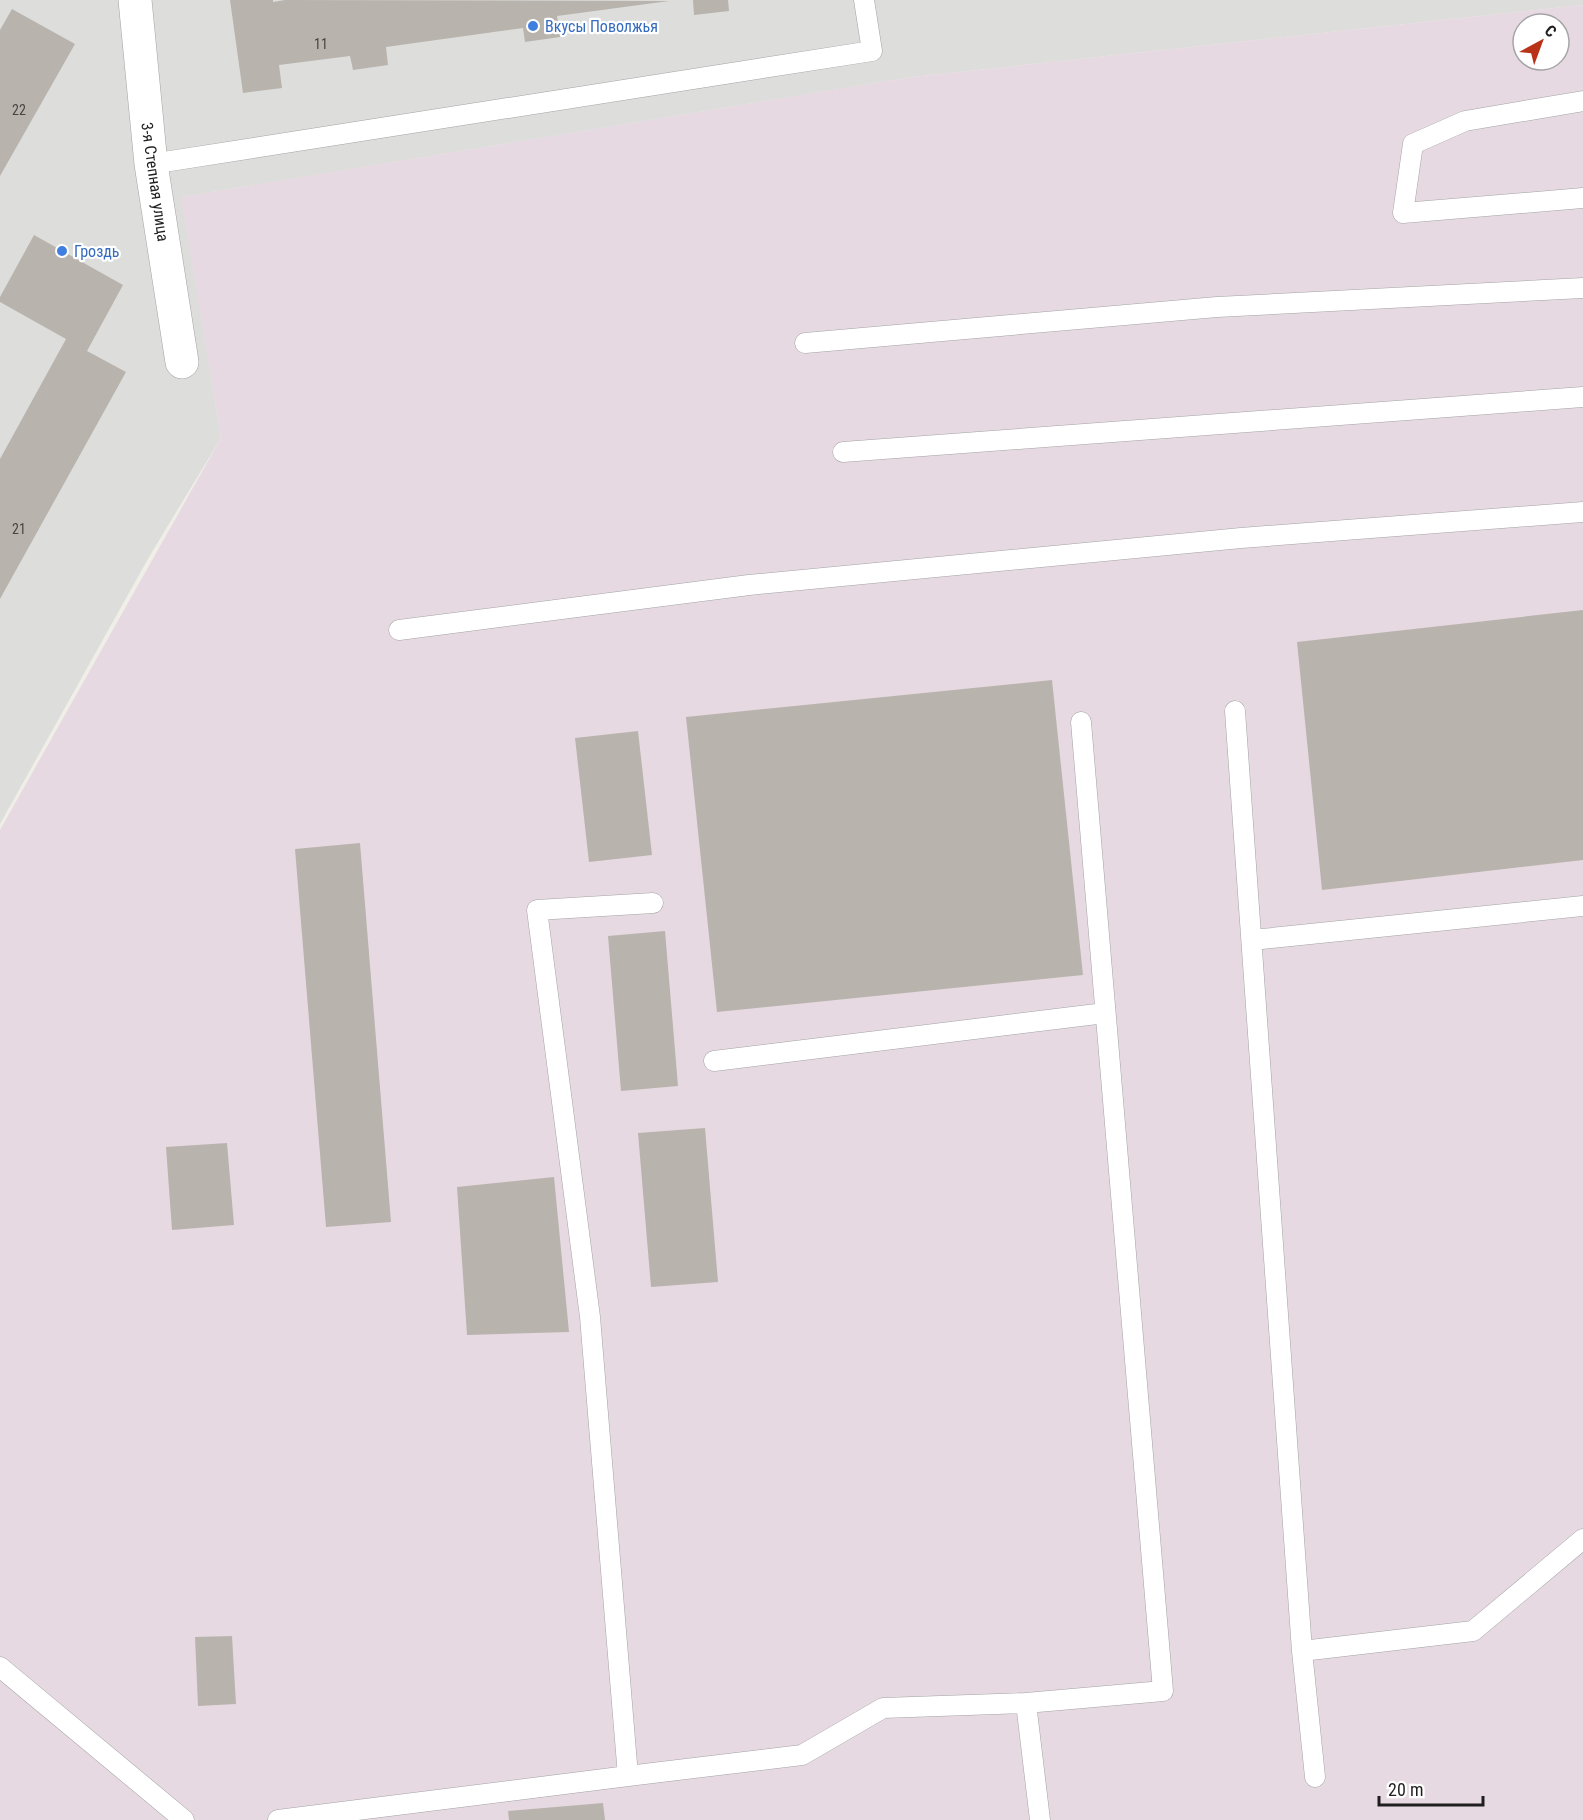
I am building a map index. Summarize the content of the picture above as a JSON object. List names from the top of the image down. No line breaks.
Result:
{"streets":{"street":["3-я Степная улица"]},"places":["Вкусы Поволжья","Гроздь"],"house_numbers":["11","22","21"],"scale_bar":"20 m","north":"top right"}
